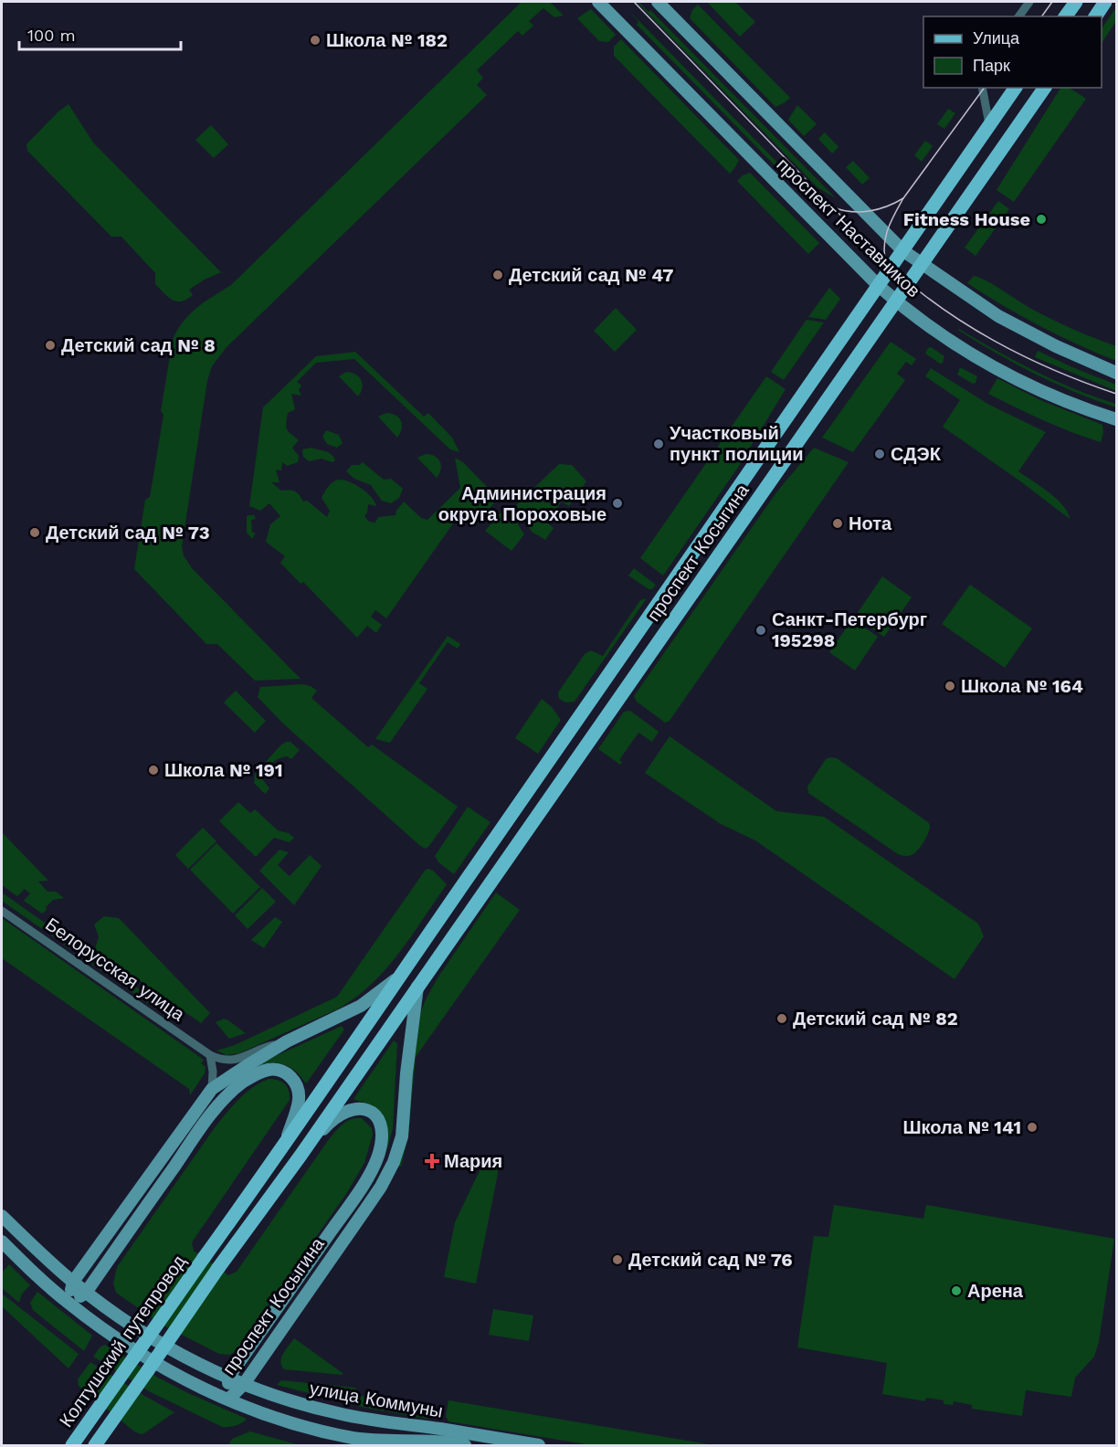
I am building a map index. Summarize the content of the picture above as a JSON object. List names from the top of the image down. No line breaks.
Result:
{"streets":{"main road":["проспект Наставников","проспект Косыгина","Колтушский путепровод","улица Коммуны"],"street":["Белорусская улица"]},"crossings":[["проспект Наставников","проспект Косыгина"],["проспект Косыгина","Белорусская улица"],["проспект Косыгина","Колтушский путепровод"],["проспект Косыгина","улица Коммуны"]],"places":{"other":["Школа № 182","Fitness House","Детский сад № 47","Детский сад № 8","Участковый пункт полиции","СДЭК","Администрация округа Пороховые","Нота","Детский сад № 73","Санкт-Петербург 195298","Школа № 164","Школа № 191","Детский сад № 82","Школа № 141","Детский сад № 76","Арена"],"health":["Мария"]},"legend":["Улица","Парк"],"scale_bar":"100 m"}
